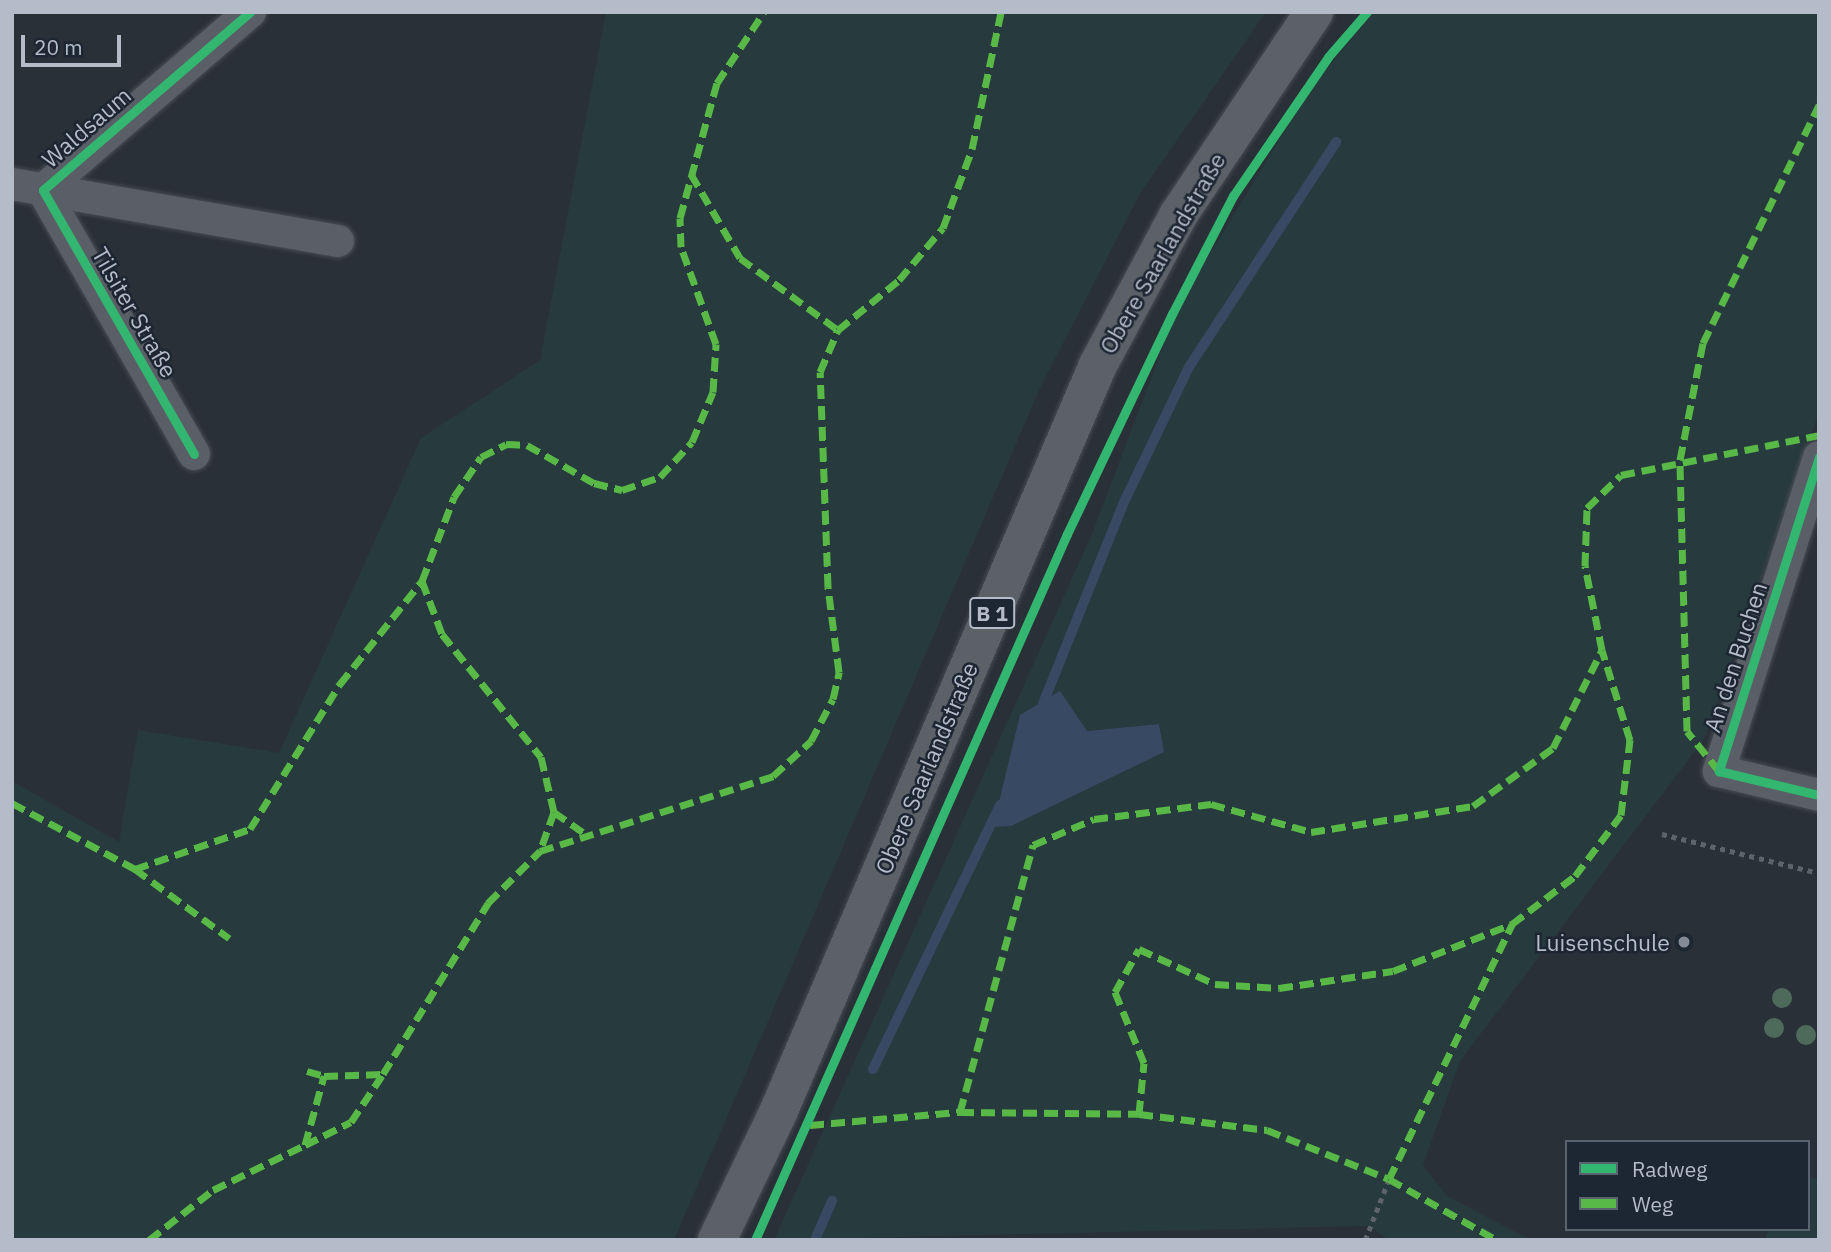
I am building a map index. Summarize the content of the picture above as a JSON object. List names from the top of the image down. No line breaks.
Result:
{"streets":{"main road":["Obere Saarlandstraße","B 1"],"street":["Waldsaum","Tilsiter Straße","An den Buchen"]},"crossings":[["Waldsaum","Tilsiter Straße"]],"places":["Luisenschule"],"legend":["Radweg","Weg"],"scale_bar":"20 m"}
